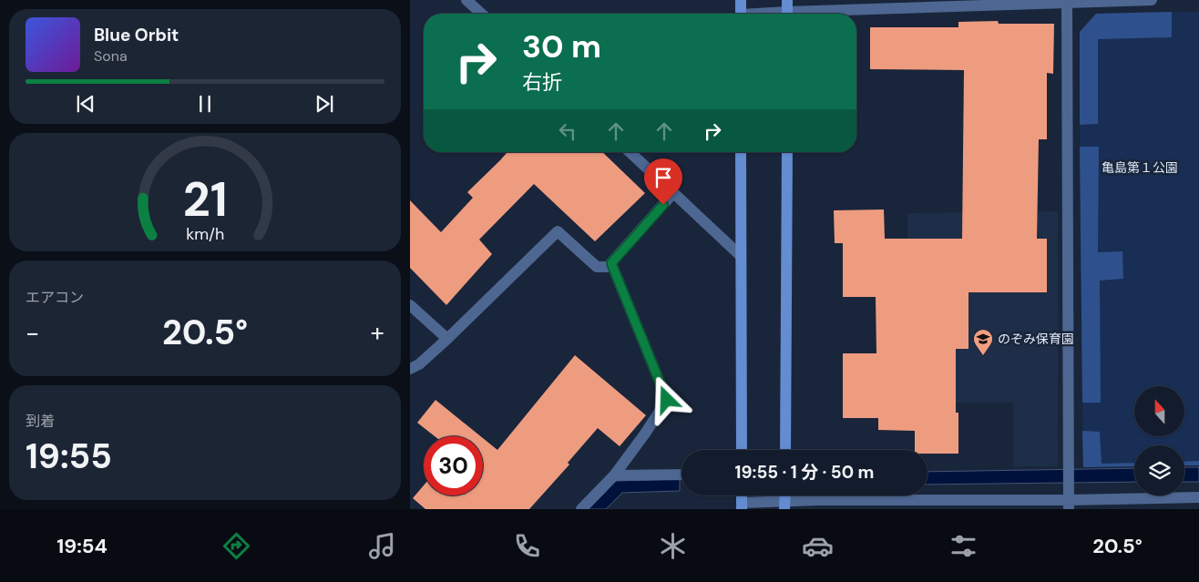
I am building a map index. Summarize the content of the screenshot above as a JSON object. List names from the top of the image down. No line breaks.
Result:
{"parks":["亀島第１公園"],"places":{"school or university":["のぞみ保育園"]},"north":"top","page":{"turn":["30 m","右折"],"song":["Blue Orbit","Sona"],"tile":["エアコン",["到着","19:55"]],"heat":["−","20.5°","+"],"limit":"30","trip":"19:55 · 1 分 · 50 m","tabs":["19:54","20.5°"],"gauge":["21","km/h"]}}
